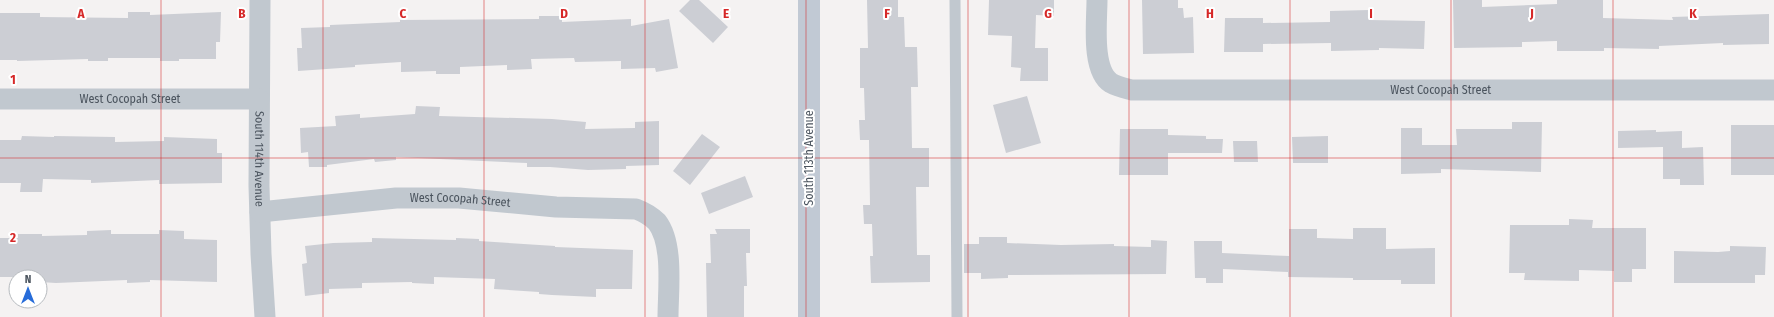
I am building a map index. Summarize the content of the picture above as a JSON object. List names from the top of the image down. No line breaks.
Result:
{"streets":{"street":["West Cocopah Street","South 113th Avenue","South 114th Avenue"]},"crossings":[["West Cocopah Street","South 114th Avenue"]],"north":"top","grid":{"columns":["A","B","C","D","E","F","G","H","I","J","K"],"rows":["1","2"]}}
